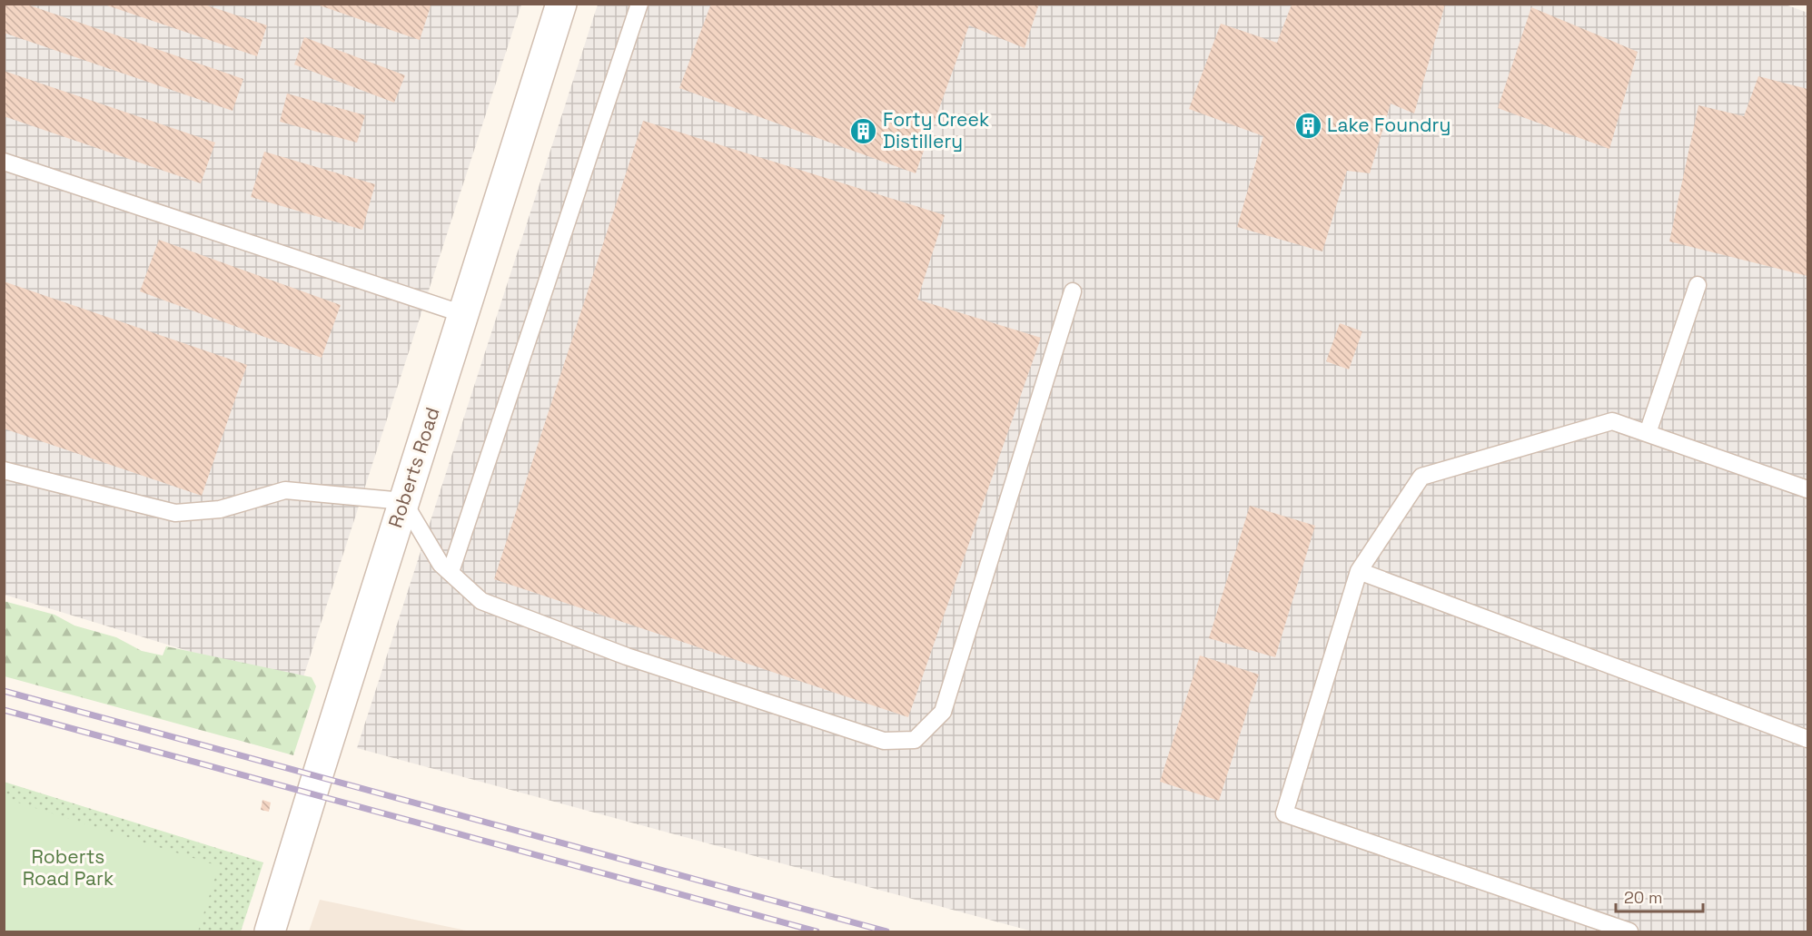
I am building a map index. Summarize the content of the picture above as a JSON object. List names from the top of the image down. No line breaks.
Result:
{"streets":{"street":["Roberts Road"]},"parks":["Roberts Road Park"],"places":{"building":["Lake Foundry","Forty Creek Distillery"]},"scale_bar":"20 m"}
